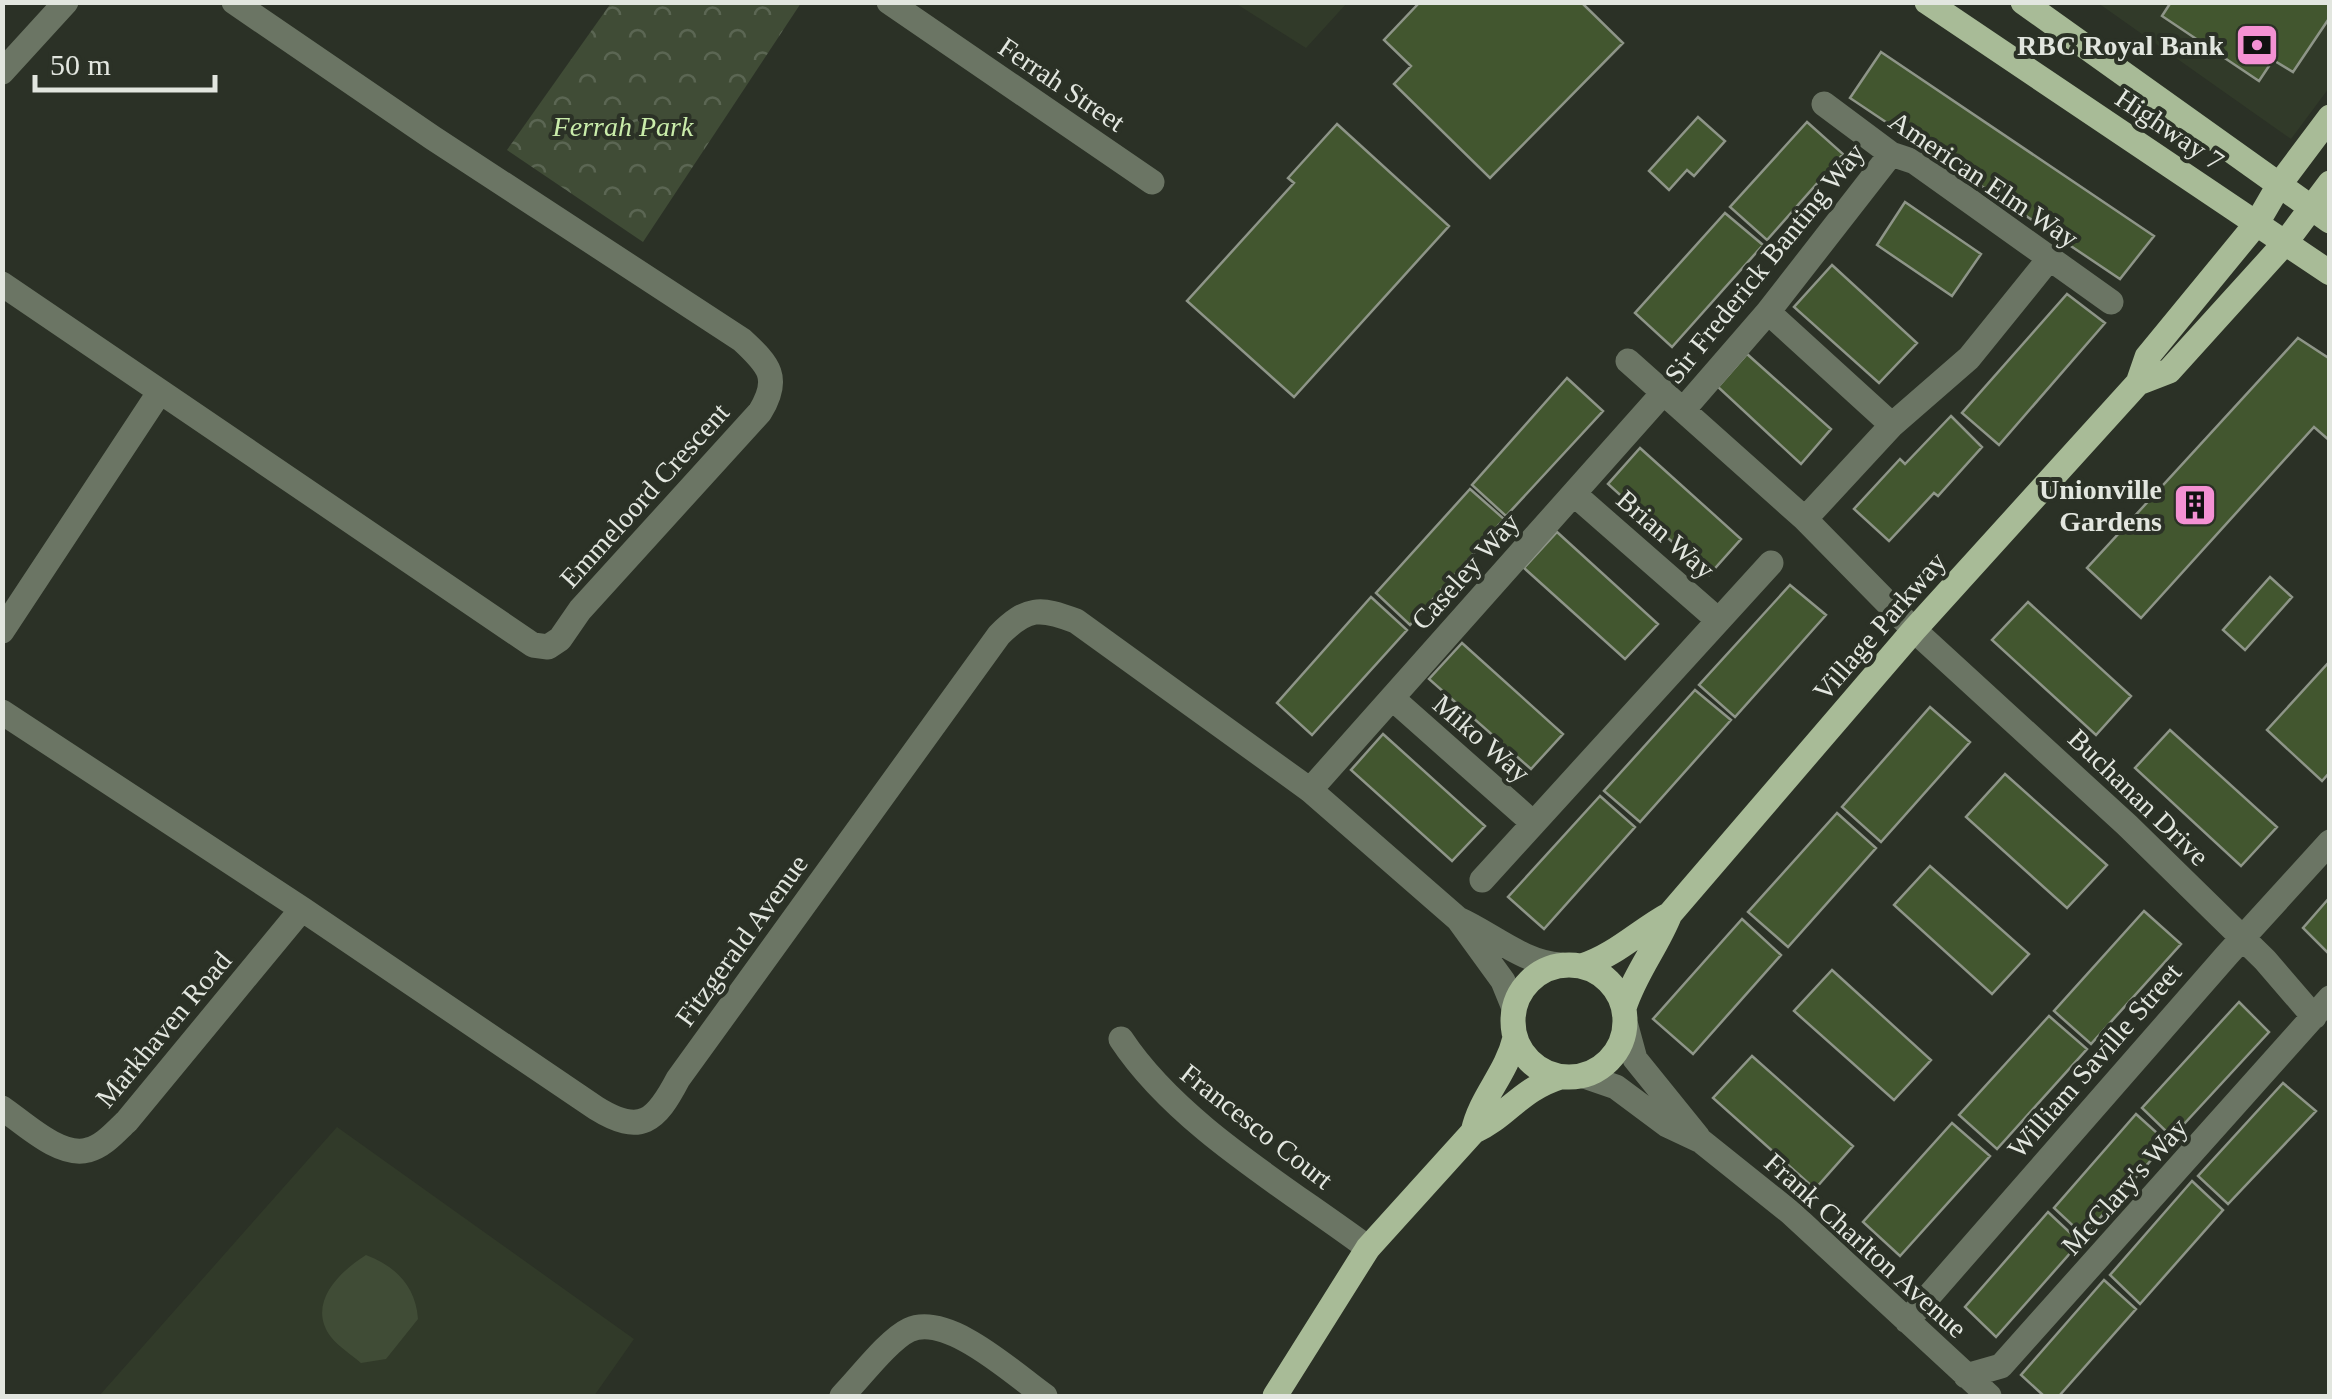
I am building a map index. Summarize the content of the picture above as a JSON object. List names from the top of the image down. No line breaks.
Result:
{"streets":{"main road":["Highway 7","Village Parkway"],"street":["Ferrah Street","American Elm Way","Sir Frederick Banting Way","Emmeloord Crescent","Brian Way","Caseley Way","Miko Way","Buchanan Drive","Fitzgerald Avenue","Markhaven Road","William Saville Street","Francesco Court","McClary's Way","Frank Charlton Avenue"]},"crossings":[["Highway 7","Village Parkway"],["American Elm Way","Sir Frederick Banting Way"],["Sir Frederick Banting Way","Caseley Way"],["Sir Frederick Banting Way","Buchanan Drive"],["Brian Way","Caseley Way"],["Caseley Way","Miko Way"],["Caseley Way","Buchanan Drive"],["Caseley Way","Fitzgerald Avenue"],["Village Parkway","Buchanan Drive"],["Village Parkway","Fitzgerald Avenue"],["Village Parkway","Frank Charlton Avenue"],["Buchanan Drive","William Saville Street"],["Buchanan Drive","McClary's Way"],["Fitzgerald Avenue","Markhaven Road"],["Fitzgerald Avenue","Frank Charlton Avenue"],["William Saville Street","Frank Charlton Avenue"],["McClary's Way","Frank Charlton Avenue"]],"parks":["Ferrah Park"],"places":{"bank":["RBC Royal Bank"],"building":["Unionville Gardens"]},"scale_bar":"50 m"}
